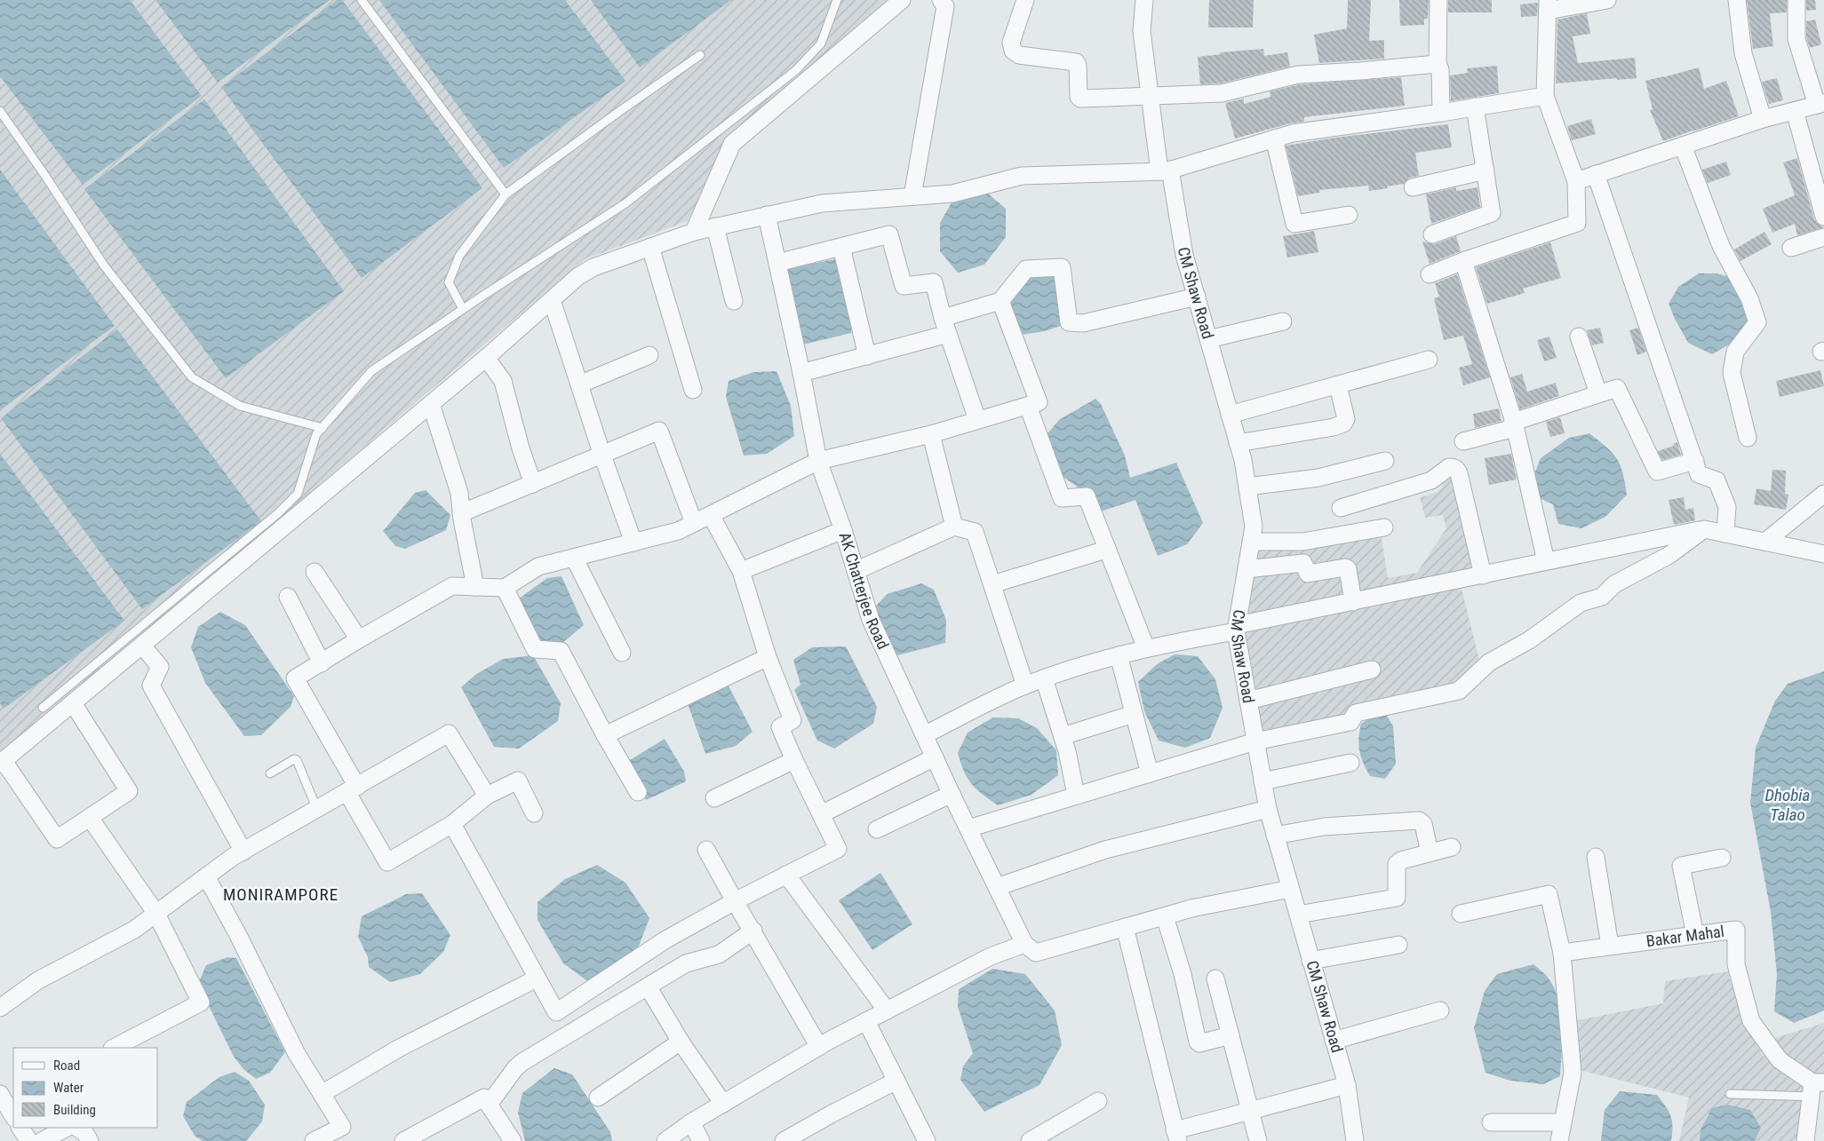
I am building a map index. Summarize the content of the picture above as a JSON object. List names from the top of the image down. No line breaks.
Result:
{"streets":{"street":["CM Shaw Road","AK Chatterjee Road","Bakar Mahal"]},"districts":["MONIRAMPORE"],"water":["Dhobia Talao"],"legend":["Road","Water","Building"]}
